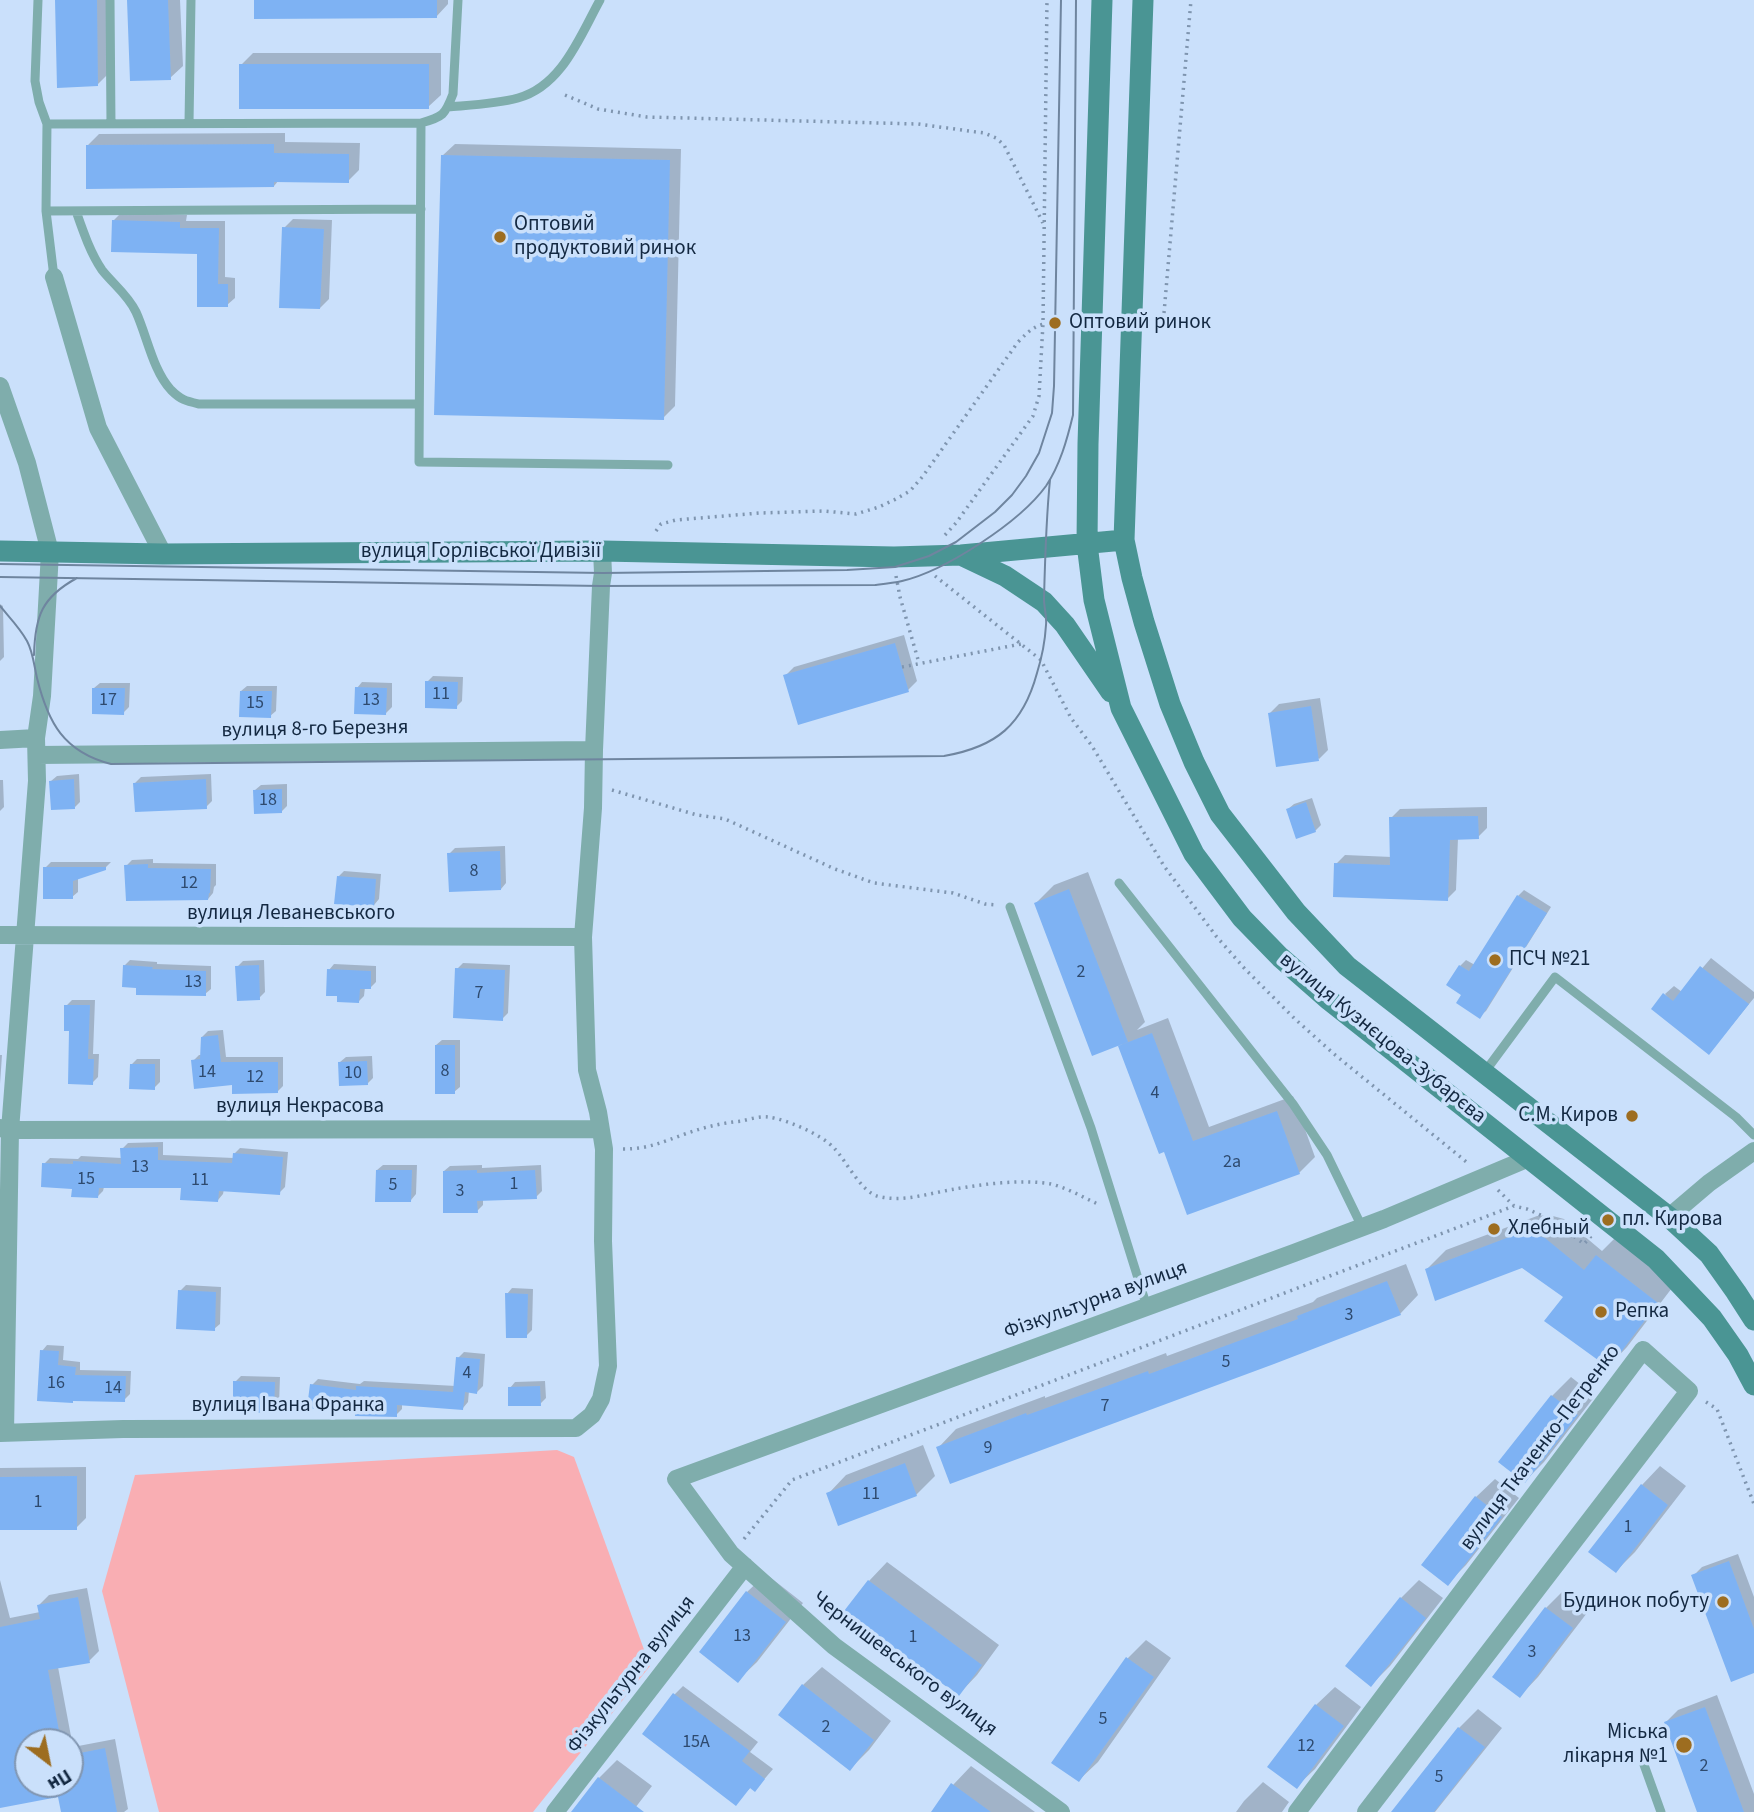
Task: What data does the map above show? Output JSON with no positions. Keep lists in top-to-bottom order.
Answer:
{
  "streets": {
    "main road": ["вулиця Горлівської Дивізії", "вулиця Кузнєцова-Зубарєва"],
    "street": [
      "вулиця 8-го Березня",
      "вулиця Леваневського",
      "вулиця Некрасова",
      "Фізкультурна вулиця",
      "вулиця Івана Франка",
      "вулиця Ткаченко-Петренко",
      "Чернишевського вулиця"
    ]
  },
  "crossings": [
    ["вулиця Горлівської Дивізії", "вулиця Кузнєцова-Зубарєва"],
    ["вулиця Кузнєцова-Зубарєва", "Фізкультурна вулиця"],
    ["Фізкультурна вулиця", "Чернишевського вулиця"]
  ],
  "places": [
    "Оптовий продуктовий ринок",
    "Оптовий ринок",
    "ПСЧ №21",
    "С.М. Киров",
    "пл. Кирова",
    "Хлебный",
    "Репка",
    "Будинок побуту",
    "Міська лікарня №1"
  ],
  "house_numbers": [
    "11",
    "17",
    "13",
    "15",
    "18",
    "8",
    "12",
    "2",
    "13",
    "7",
    "8",
    "14",
    "10",
    "12",
    "4",
    "2а",
    "13",
    "15",
    "11",
    "1",
    "5",
    "3",
    "3",
    "5",
    "4",
    "16",
    "14",
    "7",
    "9",
    "11",
    "1",
    "1",
    "13",
    "1",
    "3",
    "5",
    "2",
    "15А",
    "12",
    "2",
    "5"
  ],
  "north": "bottom right"
}
